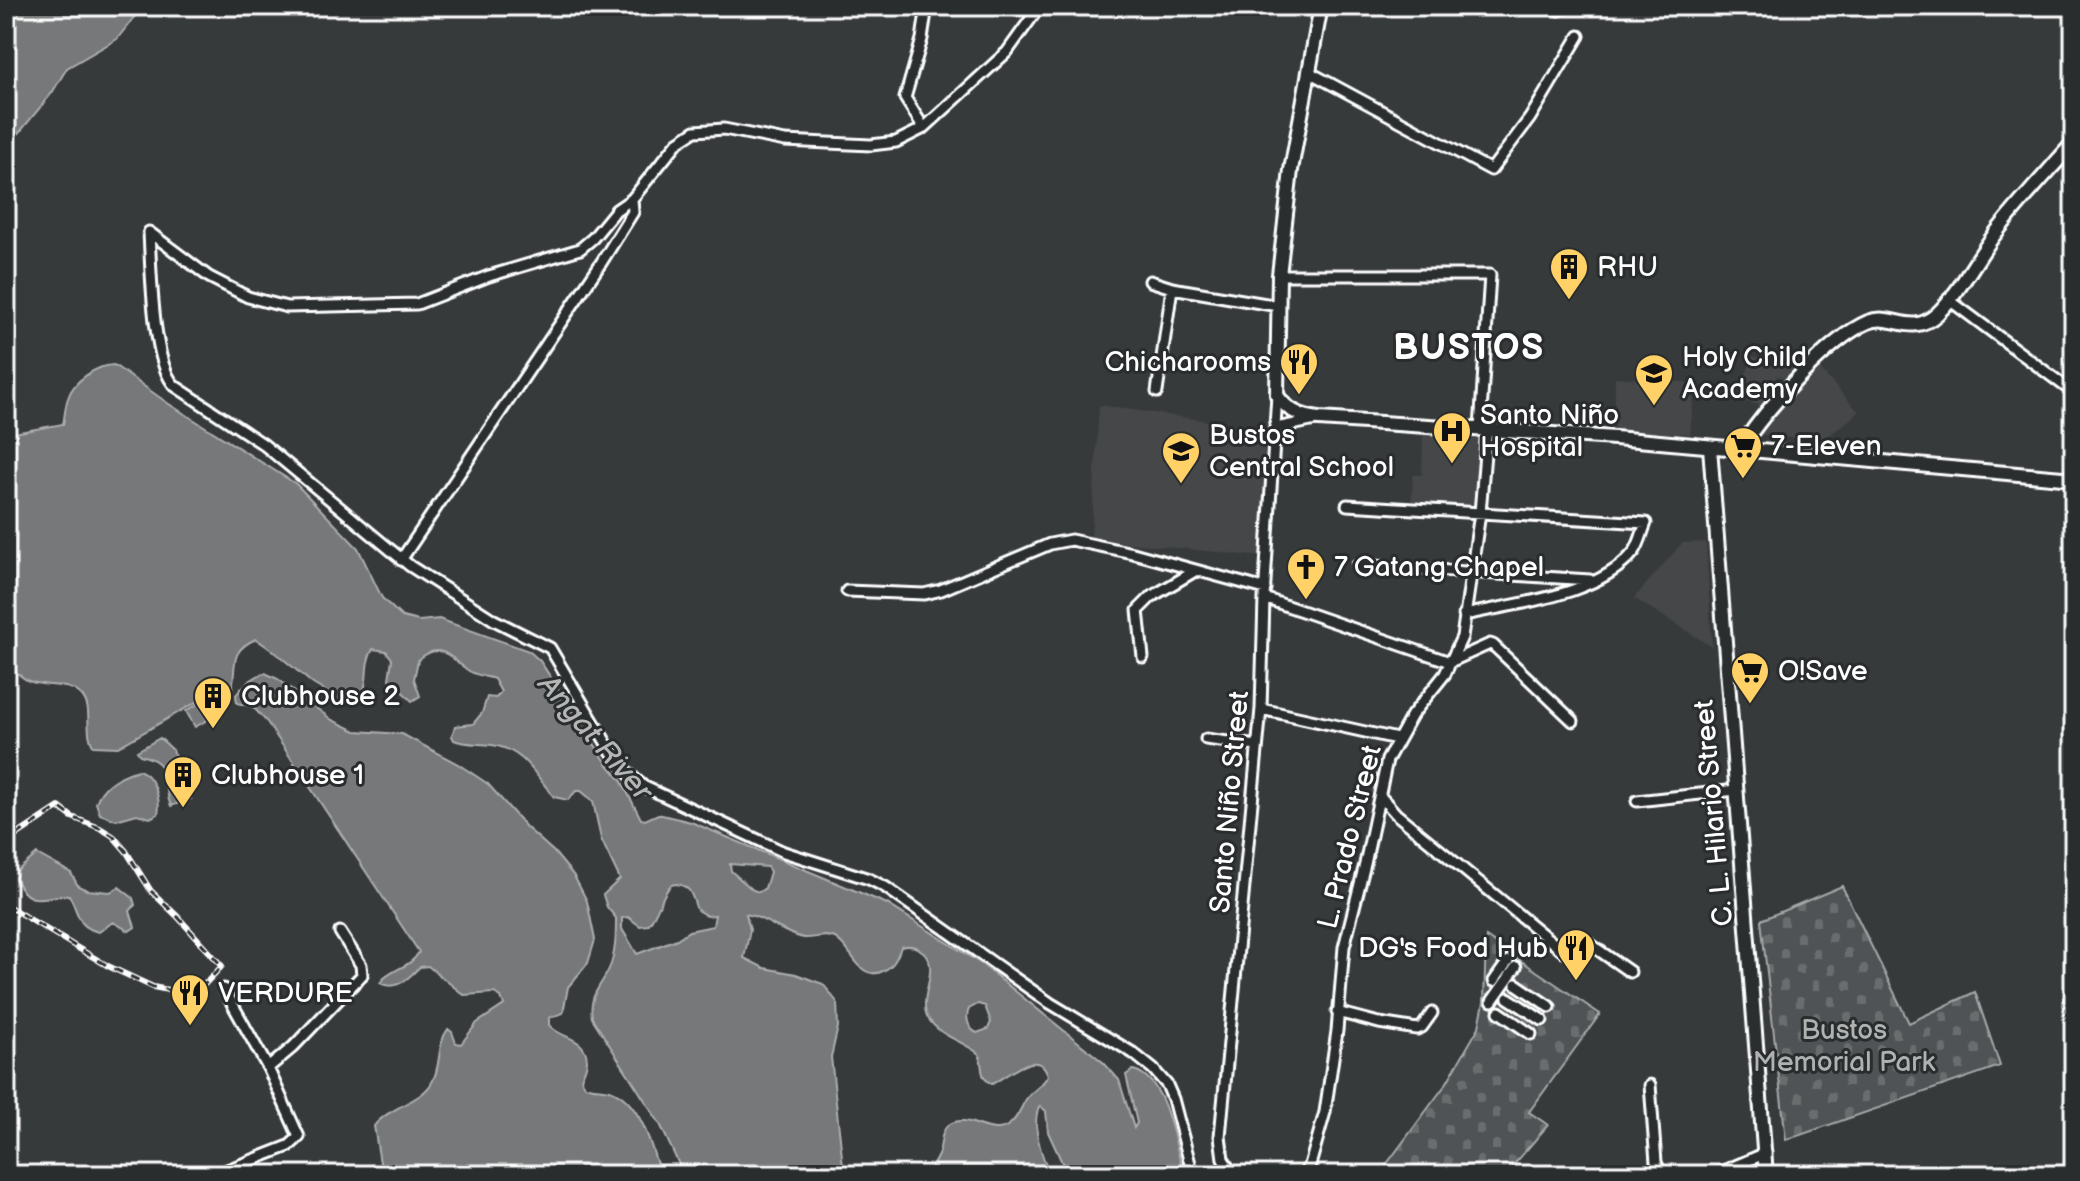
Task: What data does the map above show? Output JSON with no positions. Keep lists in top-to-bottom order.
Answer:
{
  "streets": {
    "main road": ["C. L. Hilario Street"],
    "street": ["Santo Niño Street", "L. Prado Street"]
  },
  "districts": ["BUSTOS"],
  "water": ["Angat River"],
  "parks": ["Bustos Memorial Park"],
  "places": {
    "building": ["RHU", "Clubhouse 2", "Clubhouse 1"],
    "restaurant": ["Chicharooms", "DG's Food Hub", "VERDURE"],
    "school or university": ["Holy Child Academy", "Bustos Central School"],
    "hospital": ["Santo Niño Hospital"],
    "supermarket": ["7-Eleven", "O!Save"],
    "church": ["7 Gatang Chapel"]
  }
}
